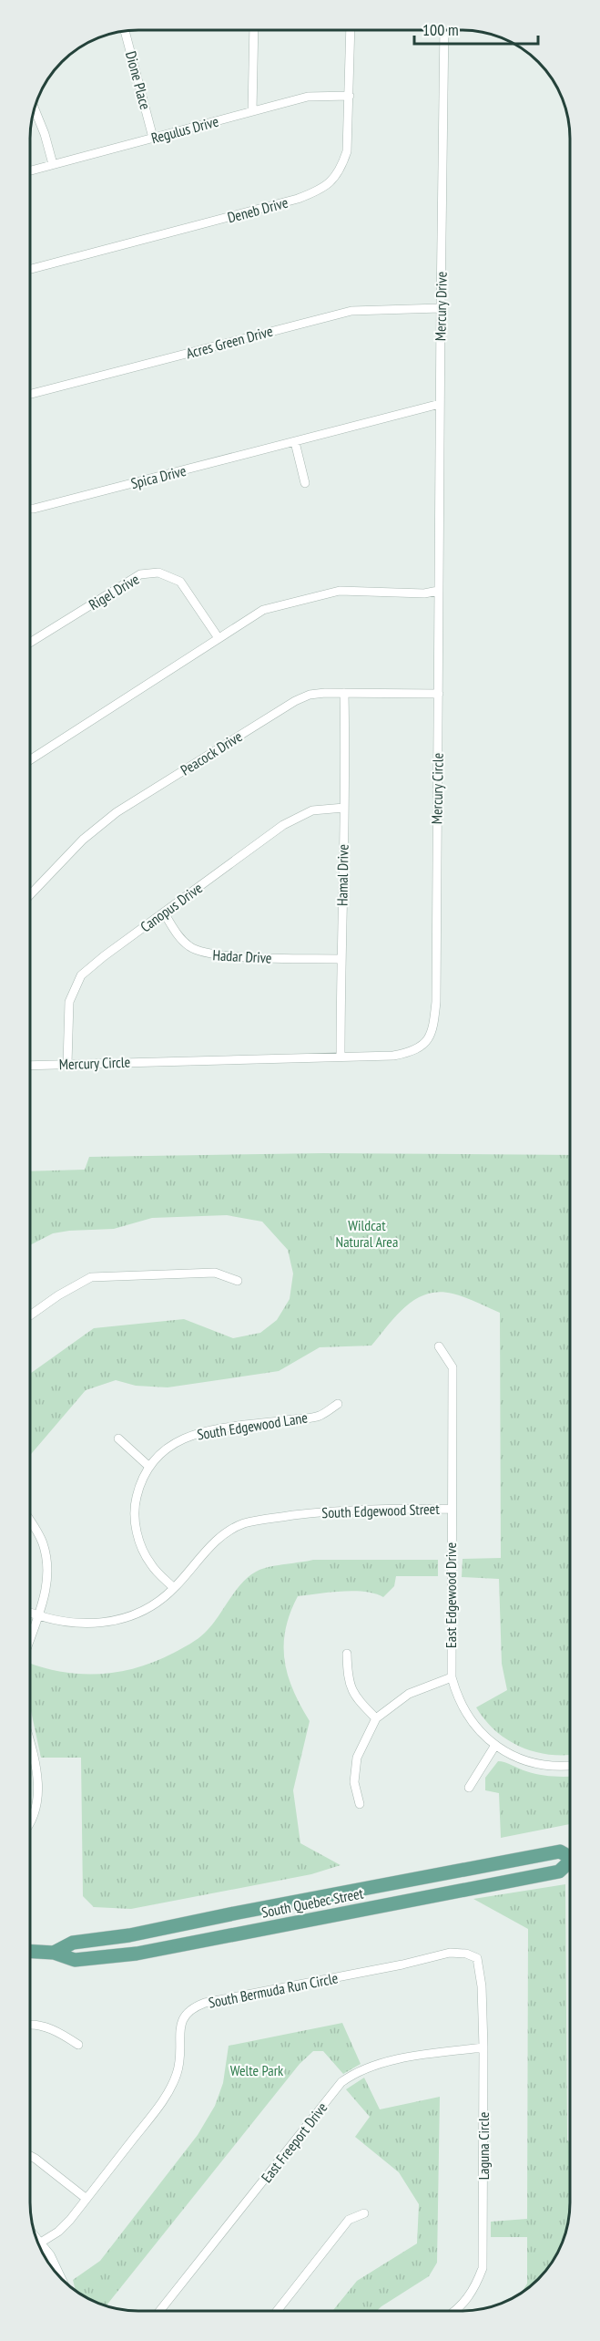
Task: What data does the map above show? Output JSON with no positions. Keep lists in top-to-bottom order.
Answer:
{
  "streets": {
    "main road": ["South Quebec Street"],
    "street": [
      "Dione Place",
      "Regulus Drive",
      "Deneb Drive",
      "Mercury Drive",
      "Acres Green Drive",
      "Spica Drive",
      "Rigel Drive",
      "Peacock Drive",
      "Mercury Circle",
      "Hamal Drive",
      "Canopus Drive",
      "Hadar Drive",
      "South Edgewood Lane",
      "South Edgewood Street",
      "East Edgewood Drive",
      "South Bermuda Run Circle",
      "East Freeport Drive",
      "Laguna Circle"
    ]
  },
  "crossings": [
    ["Dione Place", "Regulus Drive"],
    ["Regulus Drive", "Deneb Drive"],
    ["Mercury Drive", "Acres Green Drive"],
    ["Mercury Drive", "Spica Drive"],
    ["Mercury Drive", "Mercury Circle"],
    ["Peacock Drive", "Mercury Circle"],
    ["Peacock Drive", "Hamal Drive"],
    ["Mercury Circle", "Hamal Drive"],
    ["Mercury Circle", "Canopus Drive"],
    ["Hamal Drive", "Canopus Drive"],
    ["Hamal Drive", "Hadar Drive"],
    ["Canopus Drive", "Hadar Drive"],
    ["South Edgewood Lane", "South Edgewood Street"],
    ["South Edgewood Street", "East Edgewood Drive"],
    ["South Bermuda Run Circle", "Laguna Circle"],
    ["East Freeport Drive", "Laguna Circle"]
  ],
  "parks": ["Wildcat Natural Area", "Welte Park"],
  "scale_bar": "100 m"
}
